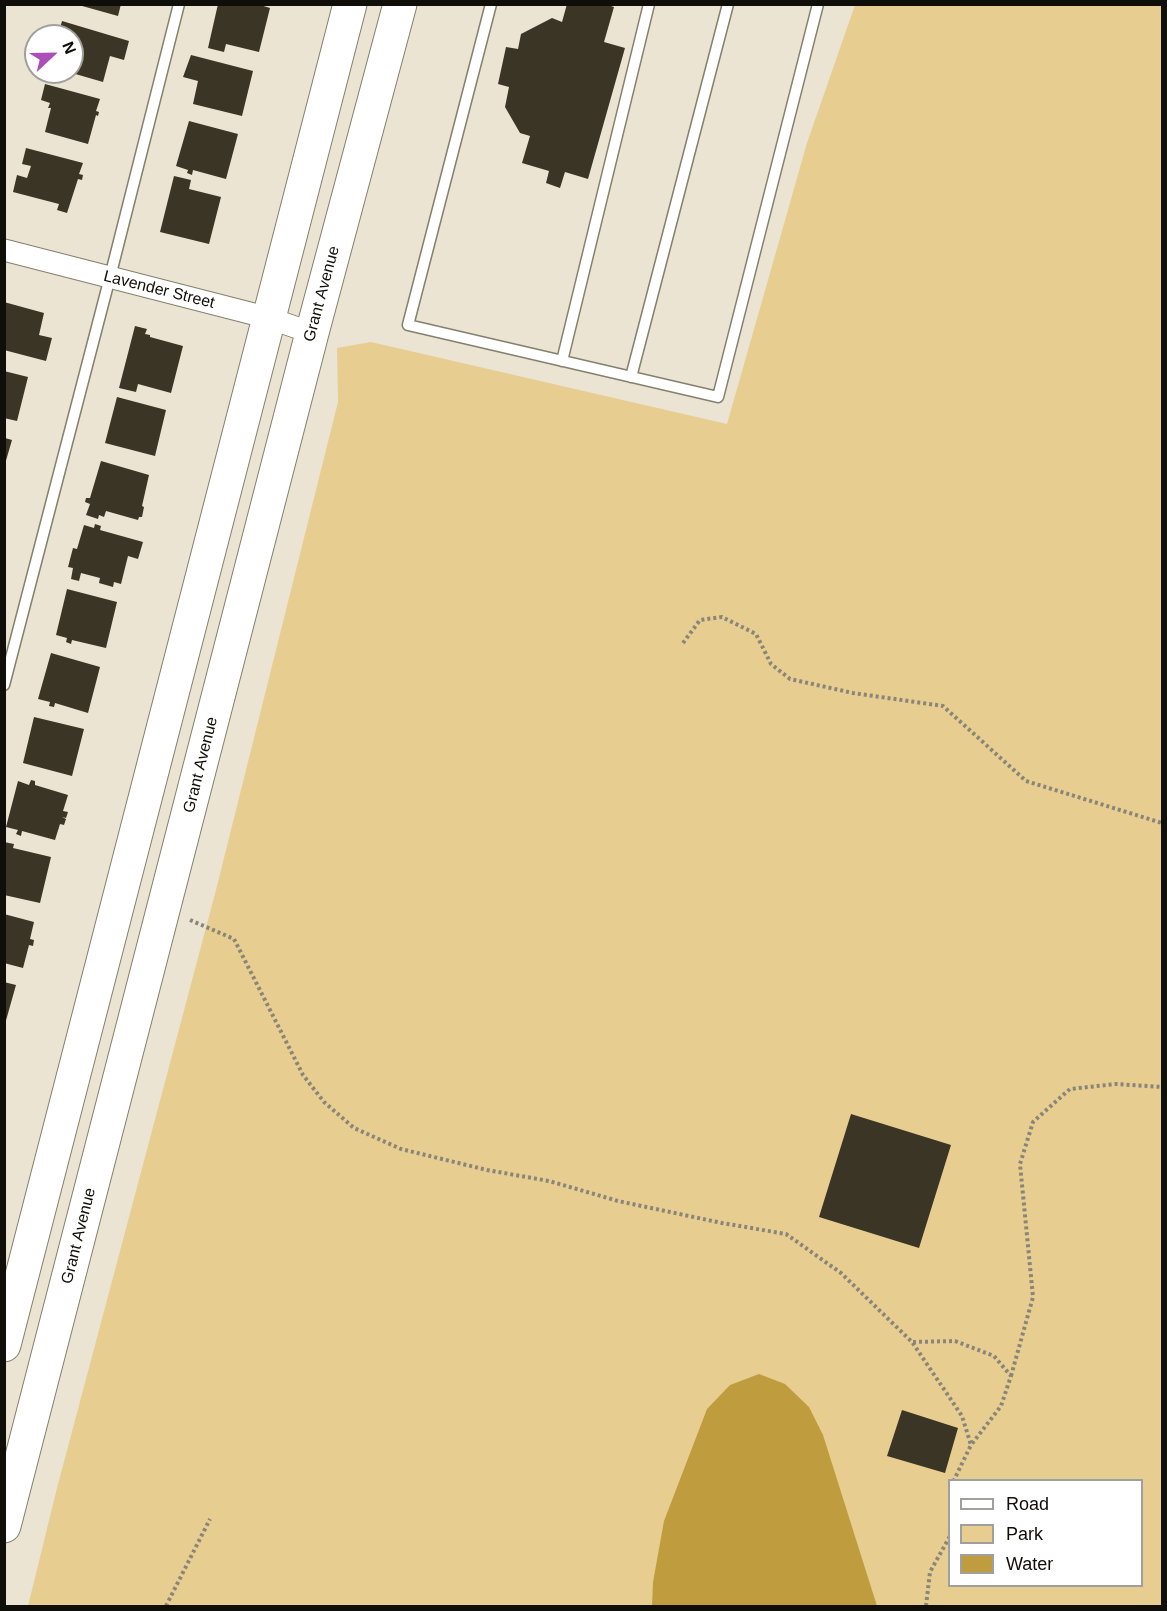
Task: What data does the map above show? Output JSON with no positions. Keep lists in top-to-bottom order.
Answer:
{
  "streets": {
    "main road": ["Grant Avenue"],
    "street": ["Lavender Street"]
  },
  "crossings": [
    ["Lavender Street", "Grant Avenue"]
  ],
  "legend": ["Road", "Park", "Water"],
  "north": "right"
}
